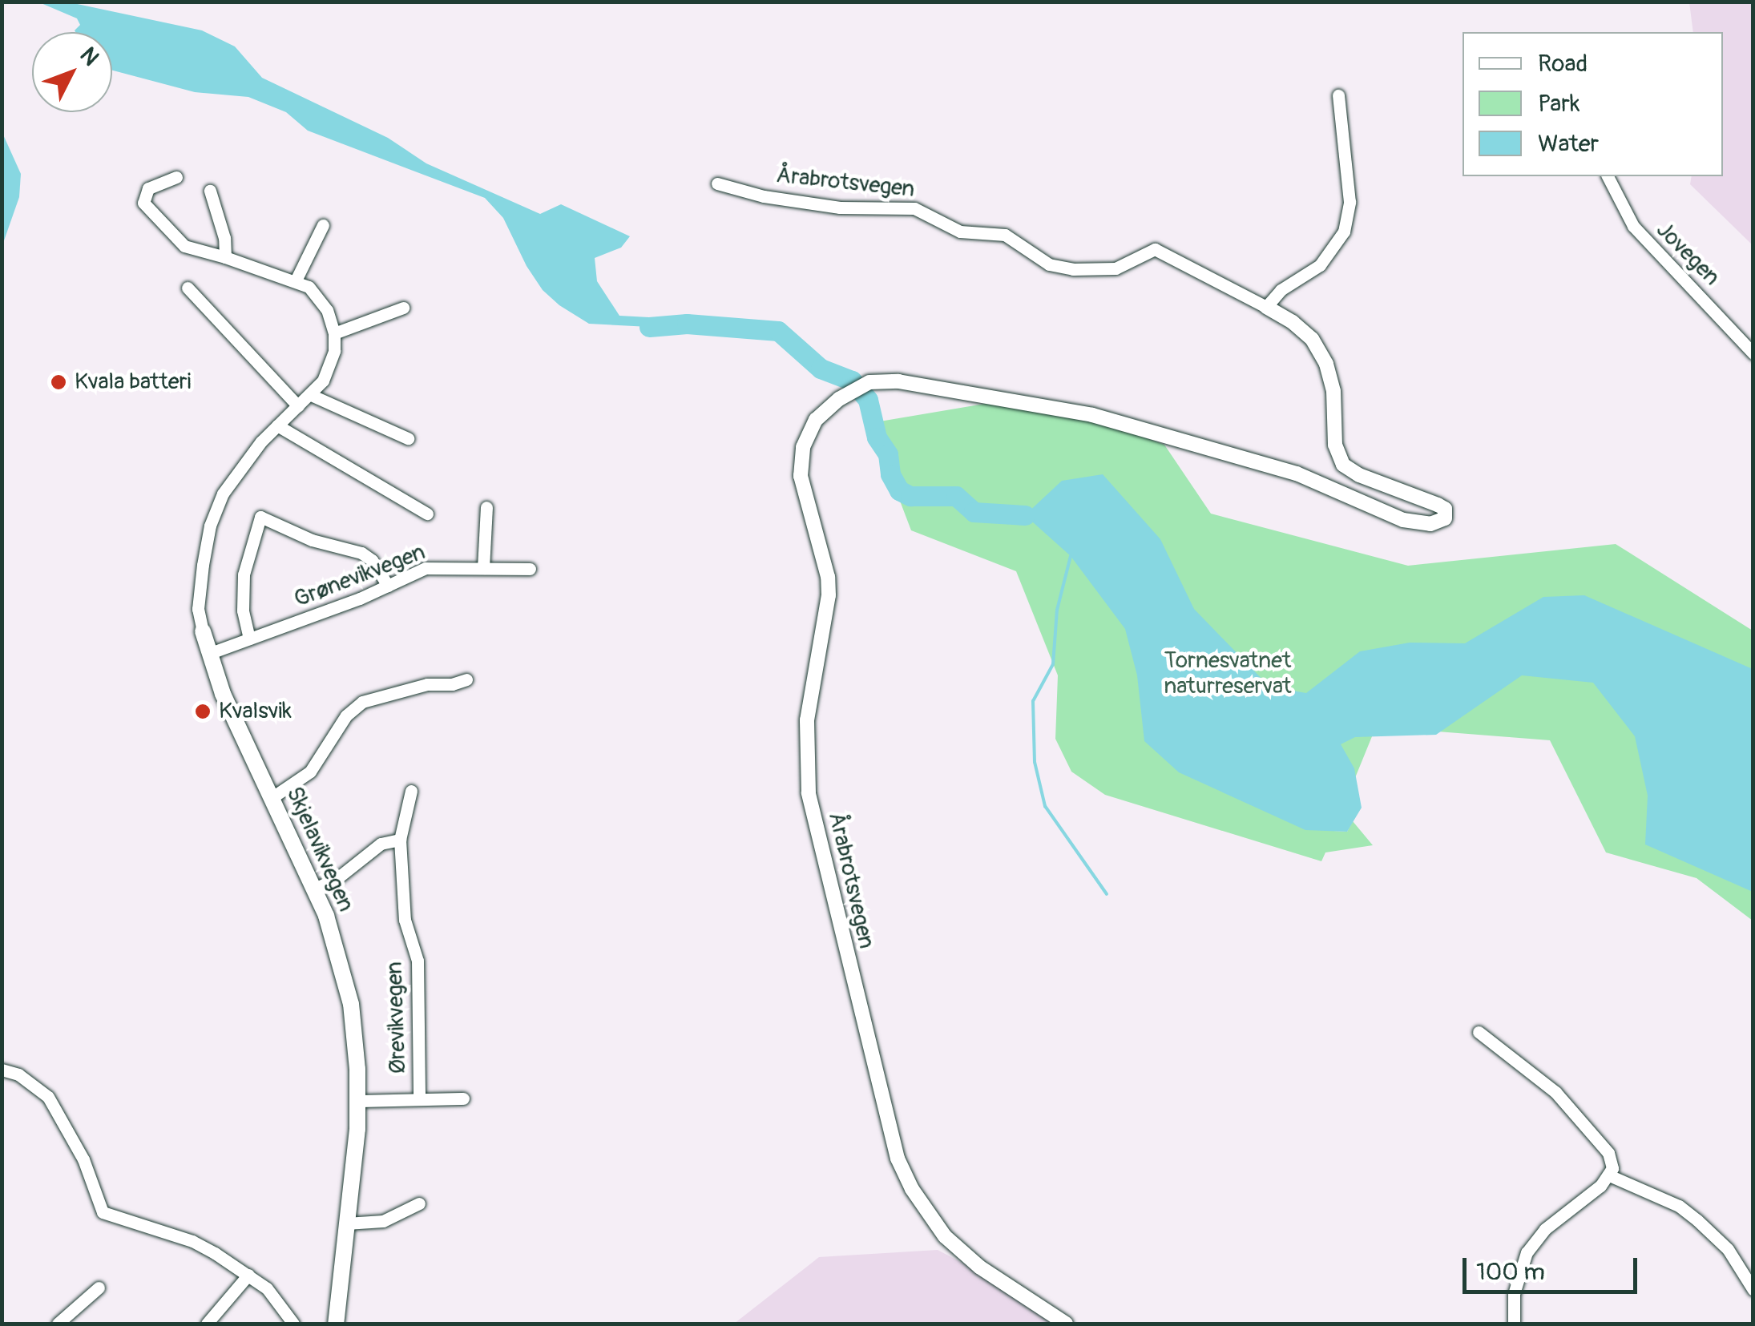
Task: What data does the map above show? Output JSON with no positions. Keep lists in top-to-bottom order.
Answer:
{
  "streets": {
    "main road": ["Skjelavikvegen"],
    "street": [
      "Årabrotsvegen",
      "Jovegen",
      "Grønevikvegen",
      "Ørevikvegen"
    ]
  },
  "crossings": [
    ["Grønevikvegen", "Skjelavikvegen"],
    ["Skjelavikvegen", "Ørevikvegen"]
  ],
  "parks": ["Tornesvatnet naturreservat"],
  "places": ["Kvala batteri", "Kvalsvik"],
  "legend": ["Road", "Park", "Water"],
  "scale_bar": "100 m",
  "north": "top right"
}
